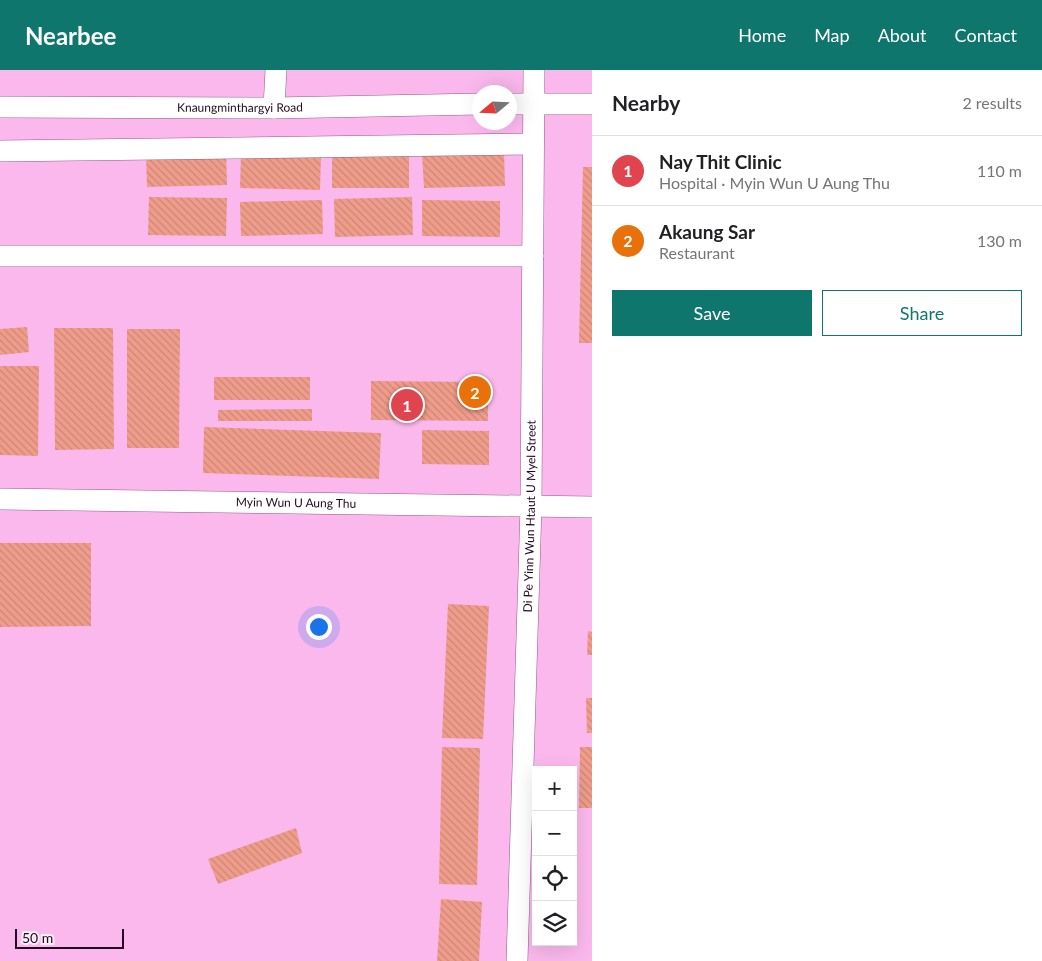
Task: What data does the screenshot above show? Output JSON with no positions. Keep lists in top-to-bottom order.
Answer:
{
  "streets": {
    "street": ["Knaungminthargyi Road", "Myin Wun U Aung Thu", "Di Pe Yinn Wun Htaut U Myel Street"]
  },
  "crossings": [
    ["Myin Wun U Aung Thu", "Di Pe Yinn Wun Htaut U Myel Street"]
  ],
  "scale_bar": "50 m",
  "north": "left",
  "page": {
    "header": "Nearbee",
    "nav": [
      "Home",
      "Map",
      "About",
      "Contact"
    ],
    "heading": ["Nearby", "2 results"],
    "list": [
      {
        "mark": "1",
        "name": "Nay Thit Clinic",
        "note": "Hospital · Myin Wun U Aung Thu",
        "value": "110 m"
      },
      {
        "mark": "2",
        "name": "Akaung Sar",
        "note": "Restaurant",
        "value": "130 m"
      }
    ],
    "buttons": ["Save", "Share"],
    "pins": ["2", "1"],
    "map_buttons": ["+", "−"],
    "scale": "50 m"
  }
}
